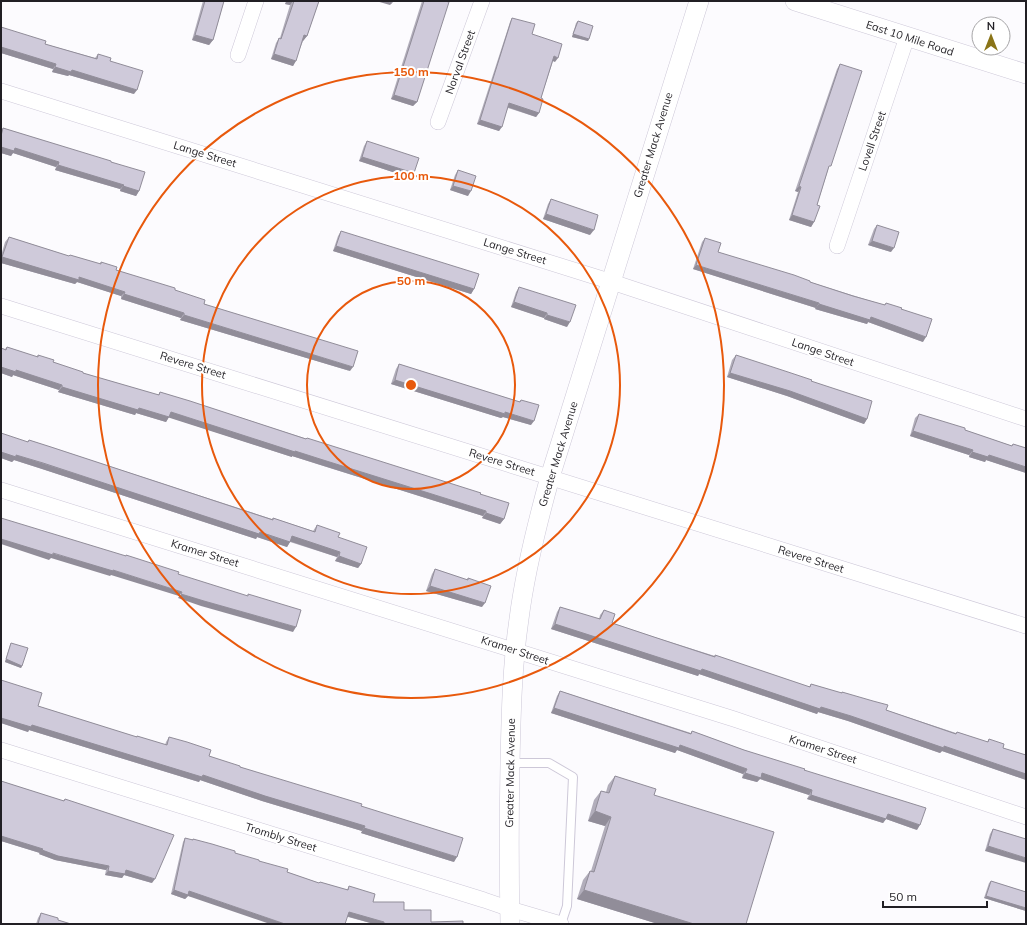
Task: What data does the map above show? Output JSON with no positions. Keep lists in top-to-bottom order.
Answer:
{
  "streets": {
    "street": [
      "East 10 Mile Road",
      "Norval Street",
      "Lovell Street",
      "Greater Mack Avenue",
      "Lange Street",
      "Revere Street",
      "Kramer Street",
      "Trombly Street"
    ]
  },
  "crossings": [
    ["East 10 Mile Road", "Lovell Street"],
    ["Greater Mack Avenue", "Lange Street"],
    ["Greater Mack Avenue", "Revere Street"],
    ["Greater Mack Avenue", "Kramer Street"],
    ["Greater Mack Avenue", "Trombly Street"]
  ],
  "scale_bar": "50 m",
  "north": "top",
  "rings": ["150 m", "100 m", "50 m"]
}
